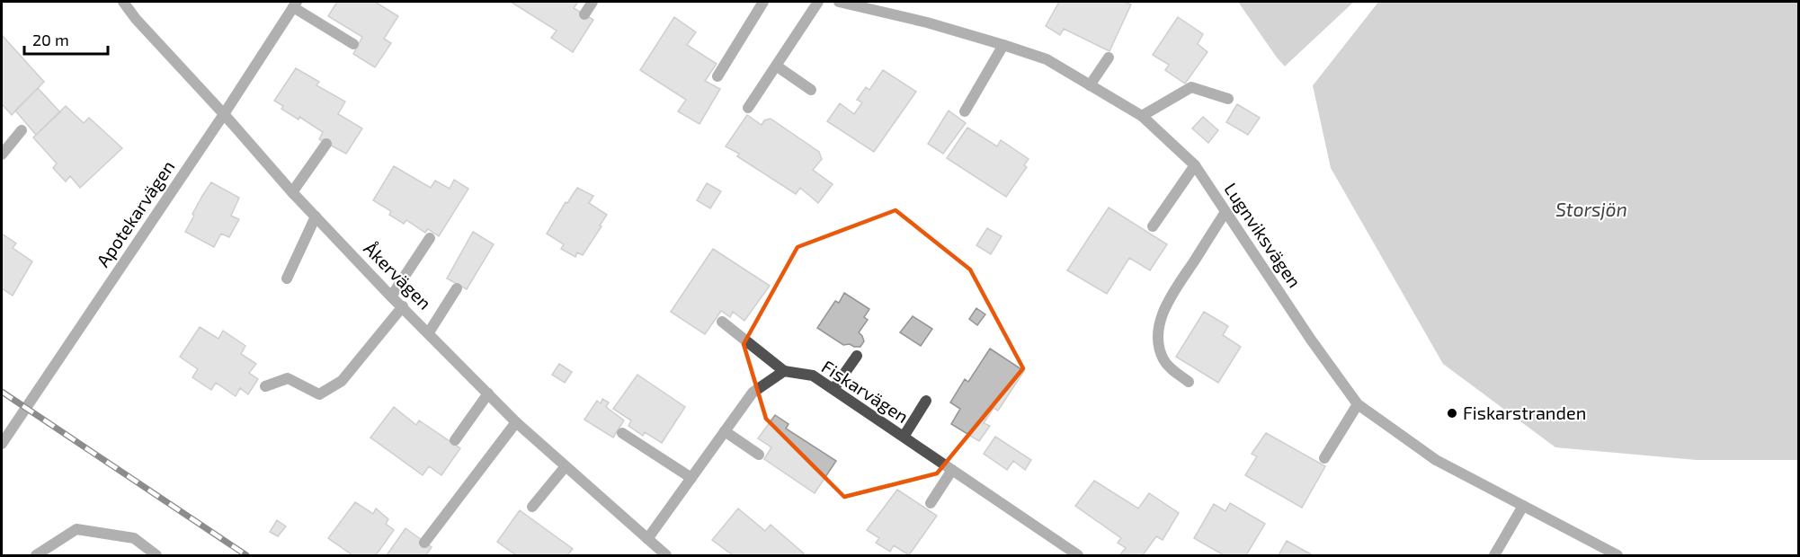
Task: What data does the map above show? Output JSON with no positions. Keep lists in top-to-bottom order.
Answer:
{
  "streets": {
    "street": [
      "Apotekarvägen",
      "Lugnviksvägen",
      "Åkervägen",
      "Fiskarvägen"
    ]
  },
  "crossings": [
    ["Apotekarvägen", "Åkervägen"]
  ],
  "water": ["Storsjön"],
  "places": ["Fiskarstranden"],
  "scale_bar": "20 m"
}
